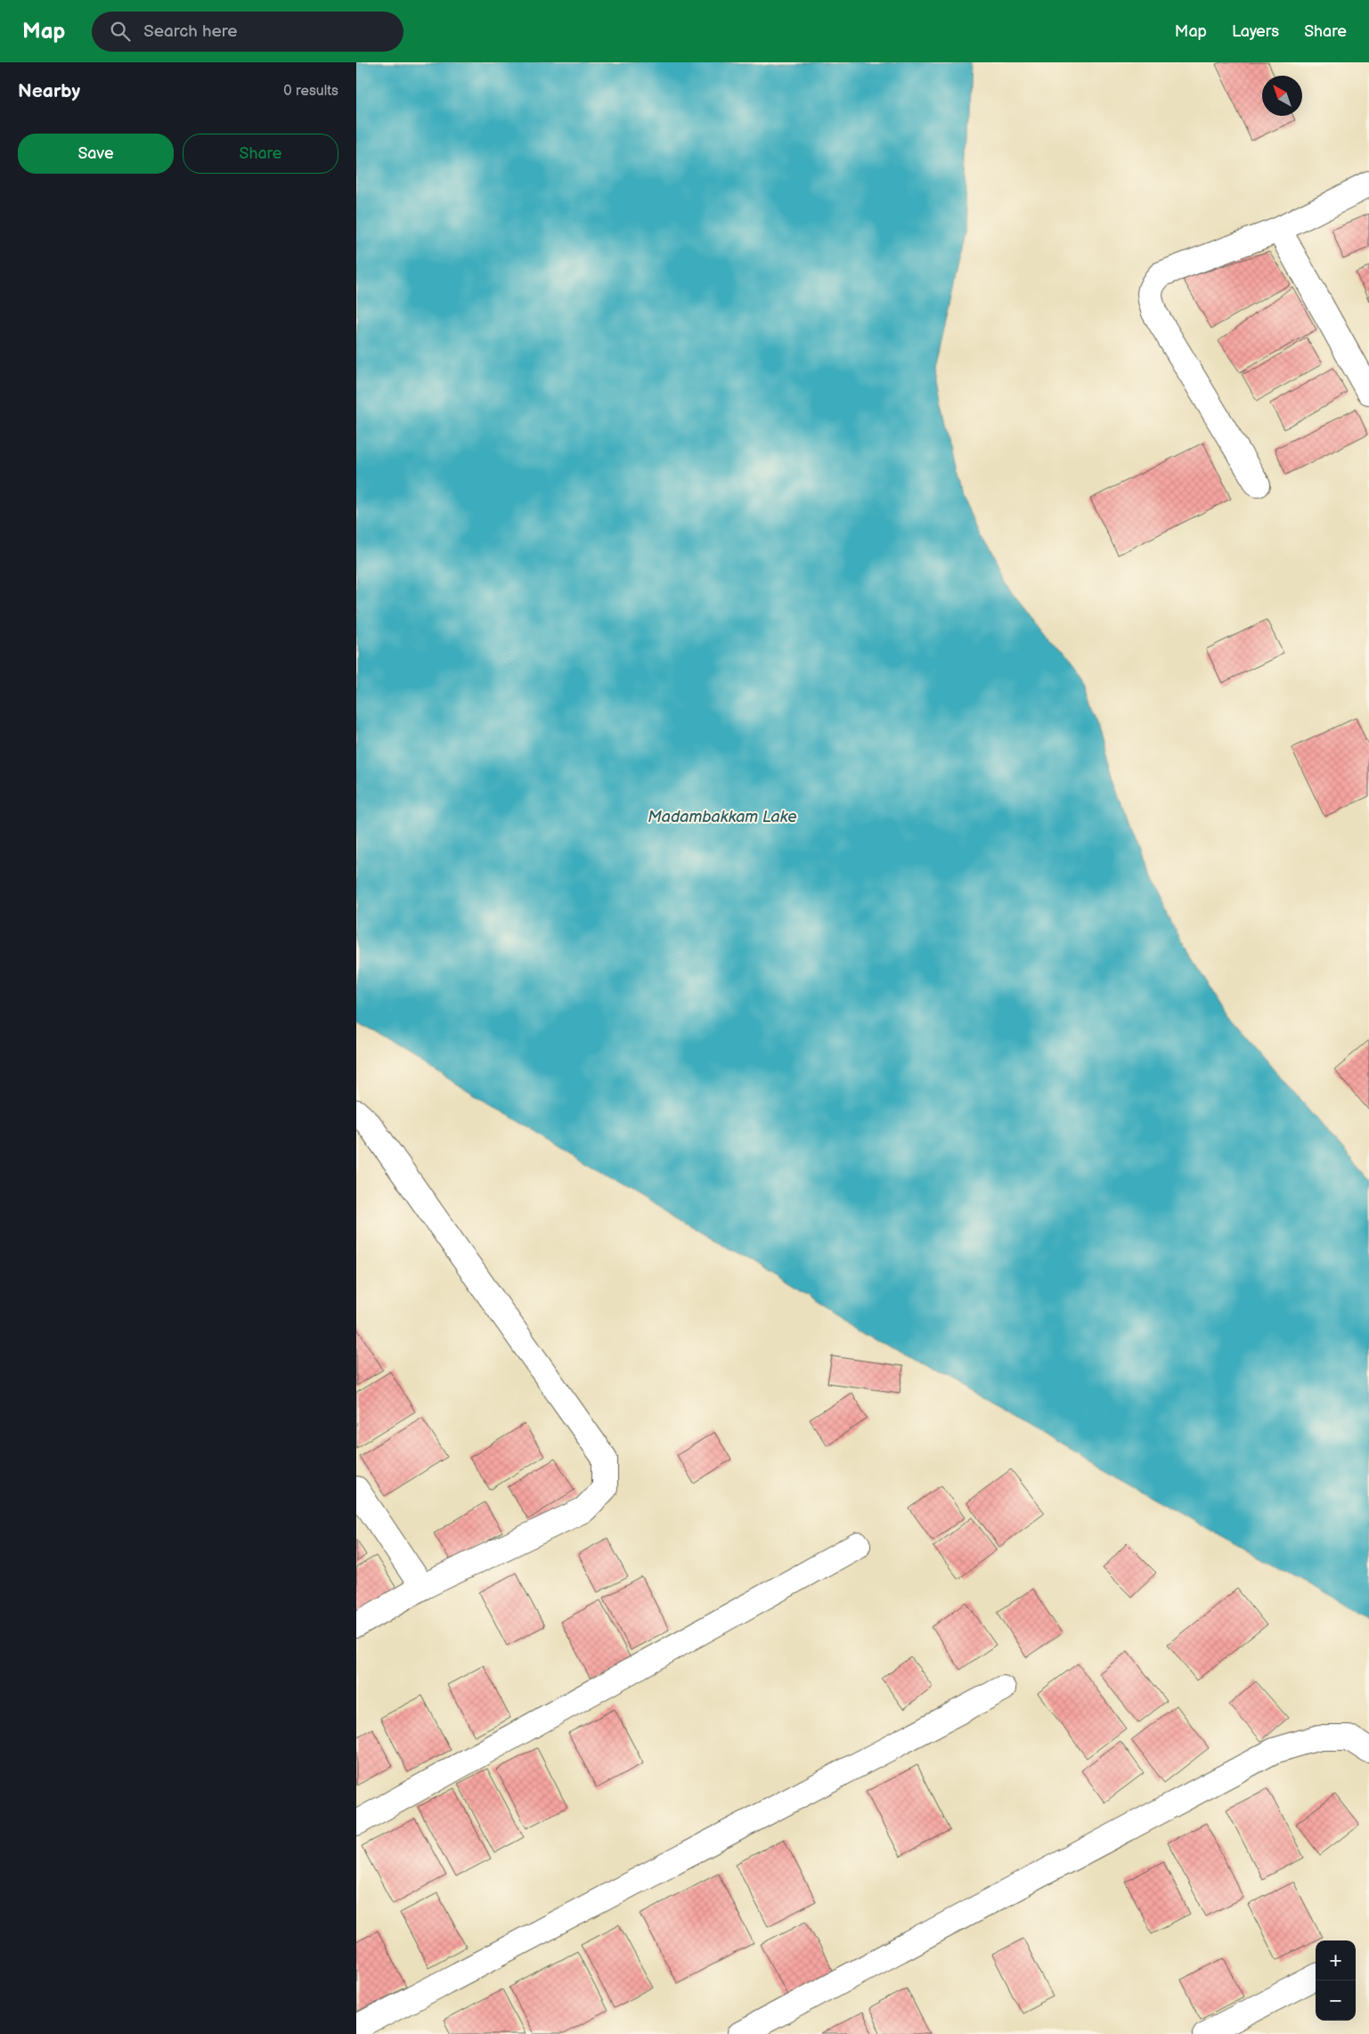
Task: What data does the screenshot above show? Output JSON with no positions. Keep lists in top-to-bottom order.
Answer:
{
  "water": ["Madambakkam Lake"],
  "north": "top left",
  "page": {
    "header": "Map",
    "search": "Search here",
    "nav": ["Map", "Layers", "Share"],
    "heading": ["Nearby", "0 results"],
    "buttons": ["Save", "Share"],
    "map_buttons": ["+", "−"]
  }
}
